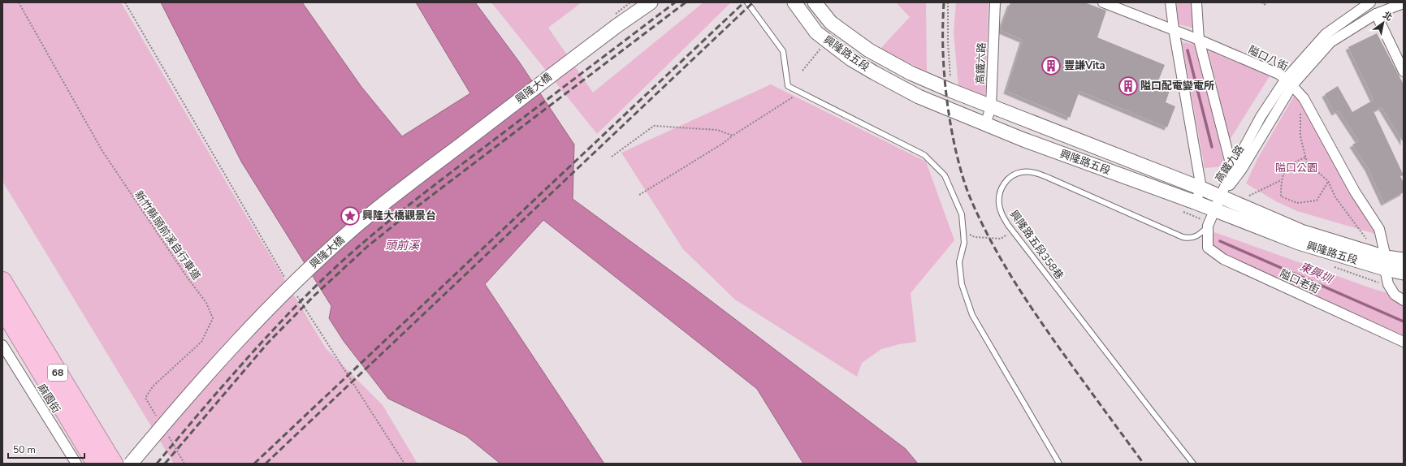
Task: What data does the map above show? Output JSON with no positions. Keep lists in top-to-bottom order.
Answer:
{
  "streets": {
    "highway": ["68"],
    "street": [
      "興隆路五段",
      "隘口八街",
      "高鐵六路",
      "興隆大橋",
      "高鐵九路",
      "隘口老街",
      "麻園街"
    ],
    "lane": ["興隆路五段358巷"],
    "path": ["新竹縣頭前溪自行車道"]
  },
  "crossings": [
    ["興隆路五段", "隘口八街"],
    ["興隆路五段", "高鐵六路"],
    ["興隆路五段", "高鐵九路"],
    ["興隆路五段", "興隆路五段358巷"],
    ["興隆路五段", "隘口老街"],
    ["隘口八街", "高鐵九路"],
    ["高鐵九路", "隘口老街"],
    ["興隆路五段358巷", "隘口老街"]
  ],
  "water": ["頭前溪", "東興圳"],
  "parks": ["隘口公園"],
  "places": {
    "building": ["豐謙Vita", "隘口配電變電所"],
    "place": ["興隆大橋觀景台"]
  },
  "scale_bar": "50 m",
  "north": "top right"
}
